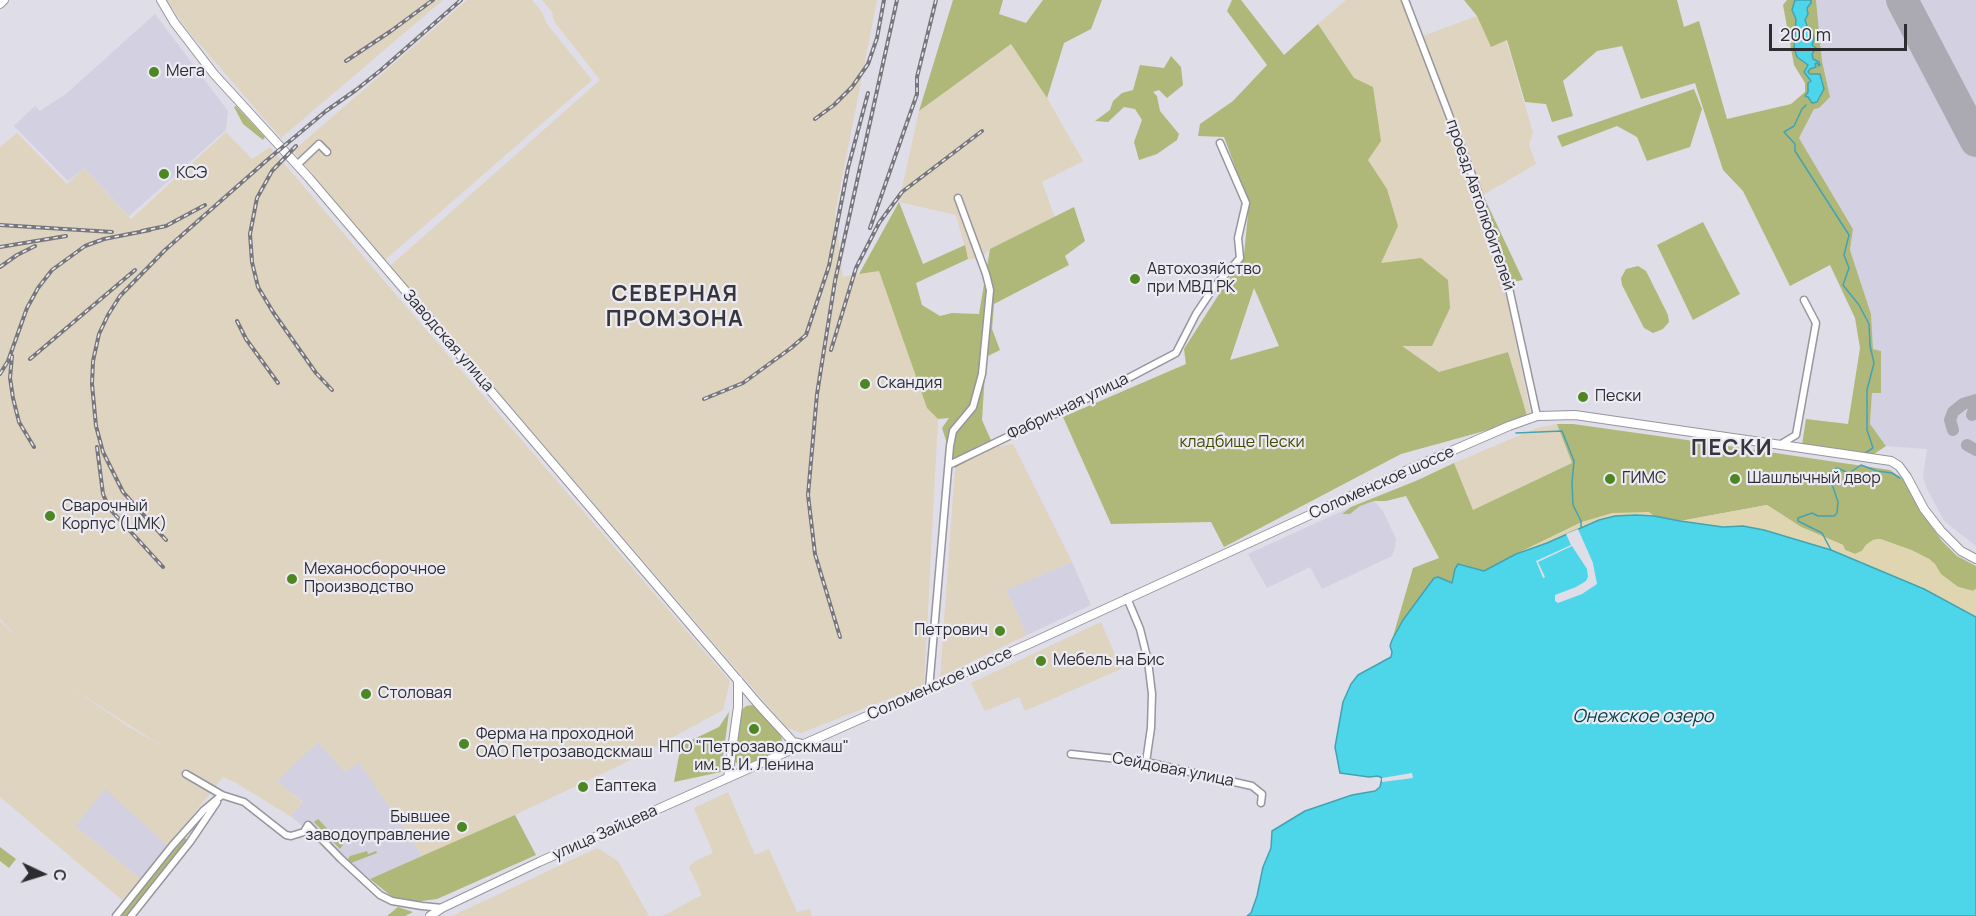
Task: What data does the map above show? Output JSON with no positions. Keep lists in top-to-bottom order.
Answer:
{
  "streets": {
    "main road": ["Заводская улица", "Соломенское шоссе", "улица Зайцева"],
    "street": ["проезд Автолюбителей", "Фабричная улица", "Сейдовая улица"]
  },
  "crossings": [
    ["проезд Автолюбителей", "Соломенское шоссе"],
    ["Соломенское шоссе", "улица Зайцева"]
  ],
  "districts": ["СЕВЕРНАЯ ПРОМЗОНА", "ПЕСКИ"],
  "water": ["Онежское озеро"],
  "parks": ["кладбище Пески"],
  "places": [
    "Мега",
    "КСЭ",
    "Автохозяйство при МВД РК",
    "Скандия",
    "Пески",
    "ГИМС",
    "Шашлычный двор",
    "Сварочный Корпус (ЦМК)",
    "Механосборочное Производство",
    "Петрович",
    "Мебель на Бис",
    "Столовая",
    "НПО \"Петрозаводскмаш\" им. В. И. Ленина",
    "Ферма на проходной ОАО Петрозаводскмаш",
    "Еаптека",
    "Бывшее заводоуправление"
  ],
  "scale_bar": "200 m",
  "north": "right"
}
